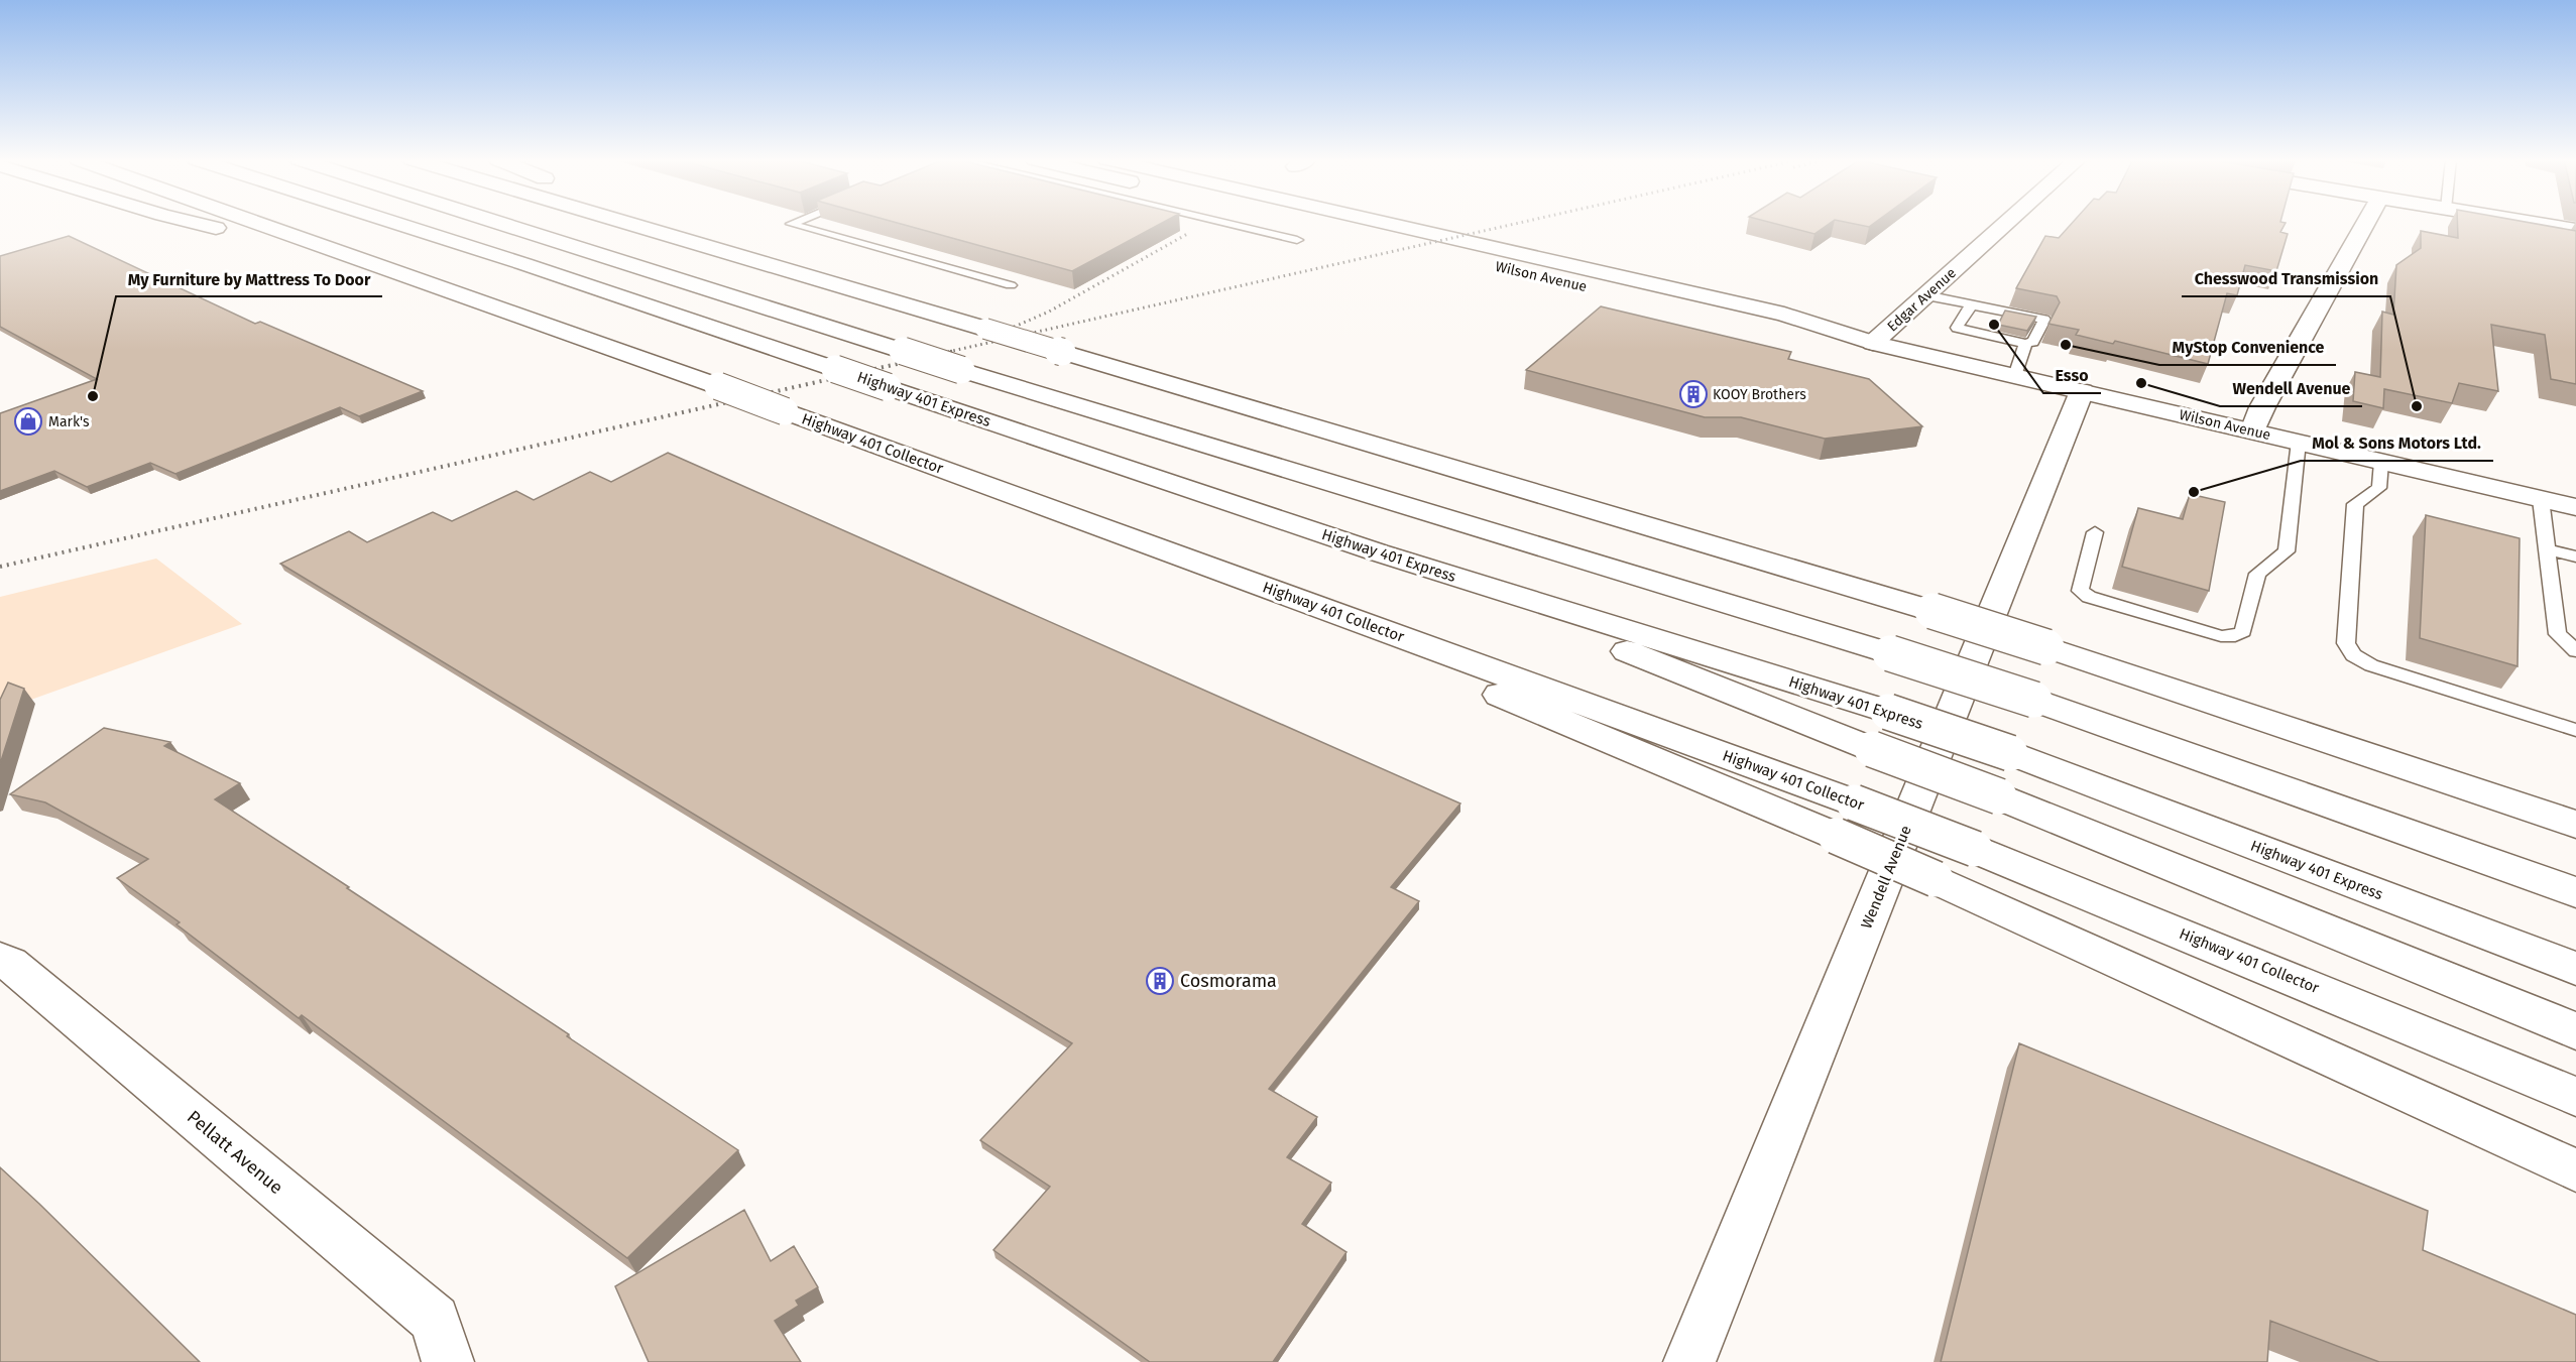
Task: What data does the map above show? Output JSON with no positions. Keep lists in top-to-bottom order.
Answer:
{
  "streets": {
    "main road": [
      "Wilson Avenue",
      "Edgar Avenue",
      "Highway 401 Express",
      "Highway 401 Collector",
      "Wendell Avenue",
      "Pellatt Avenue"
    ]
  },
  "crossings": [
    ["Wilson Avenue", "Edgar Avenue"],
    ["Wilson Avenue", "Wendell Avenue"]
  ],
  "places": {
    "other": [
      "Esso",
      "MyStop Convenience",
      "Wendell Avenue",
      "My Furniture by Mattress To Door",
      "Chesswood Transmission",
      "Mol & Sons Motors Ltd."
    ],
    "building": ["KOOY Brothers", "Cosmorama"],
    "shop": ["Mark's"]
  }
}
